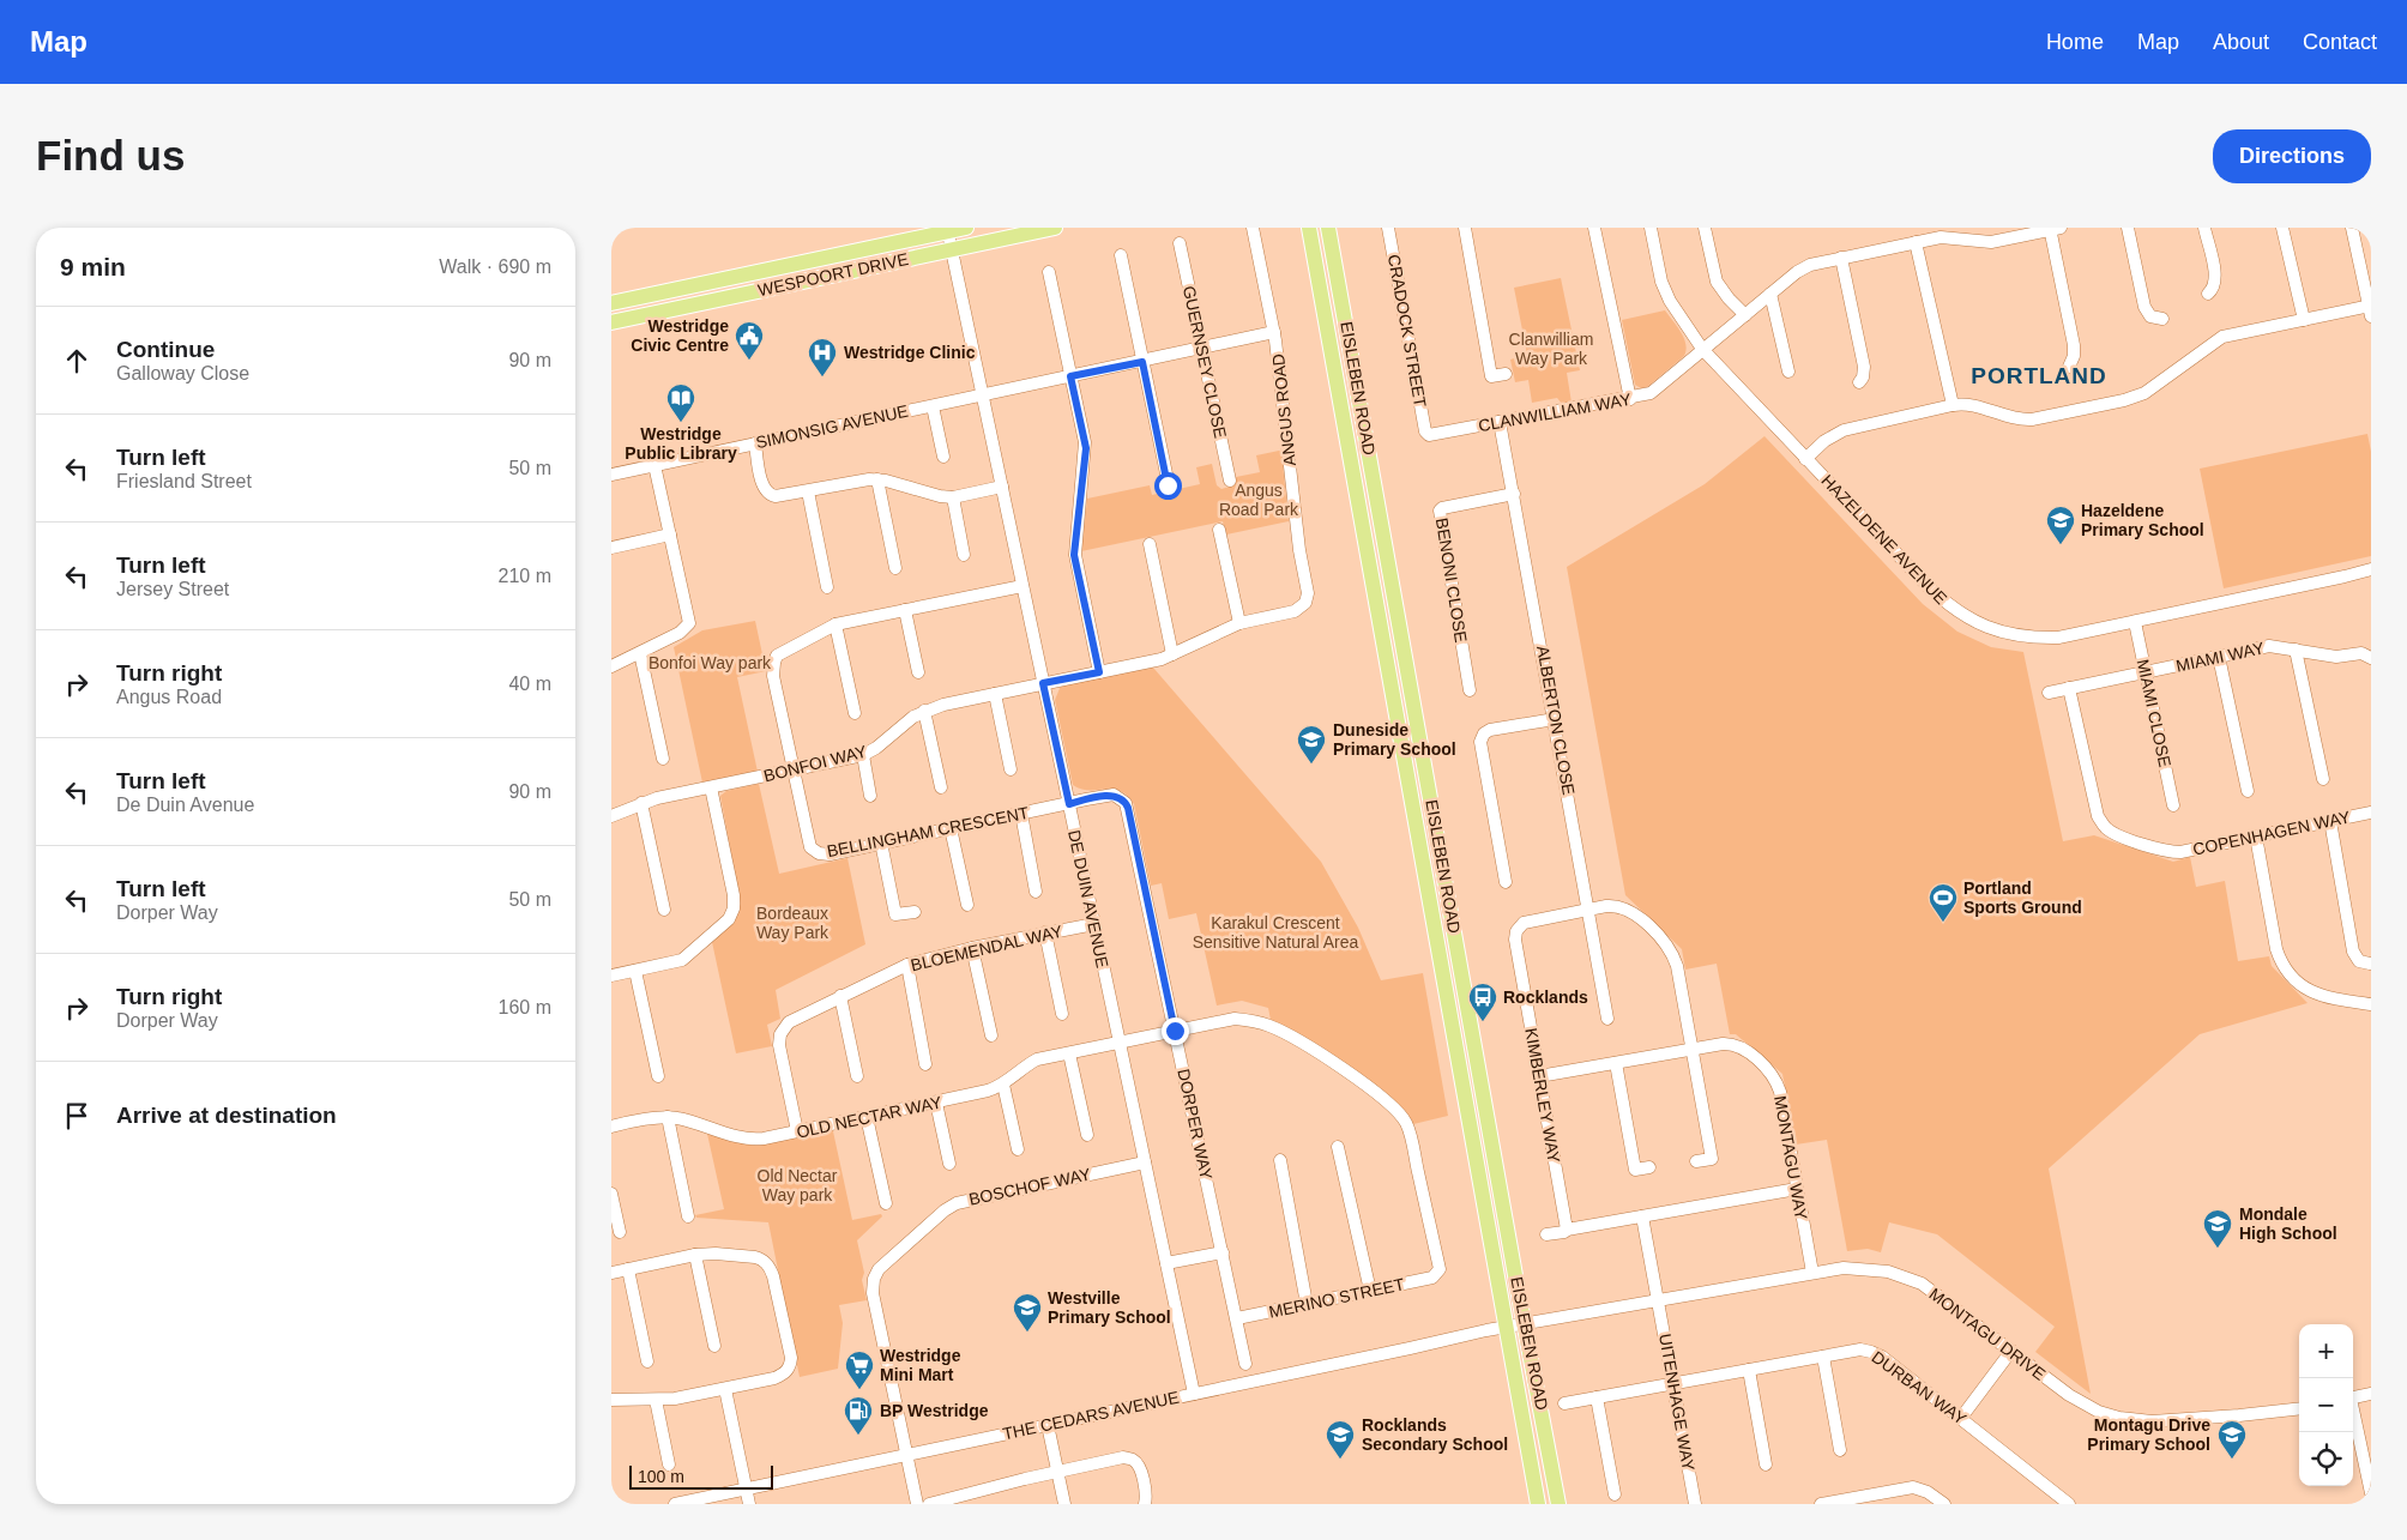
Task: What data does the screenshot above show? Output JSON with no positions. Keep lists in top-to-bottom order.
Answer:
{
  "streets": {
    "main road": ["WESPOORT DRIVE", "EISLEBEN ROAD"],
    "street": [
      "CRADOCK STREET",
      "GUERNSEY CLOSE",
      "ANGUS ROAD",
      "CLANWILLIAM WAY",
      "SIMONSIG AVENUE",
      "HAZELDENE AVENUE",
      "BENONI CLOSE",
      "MIAMI WAY",
      "MIAMI CLOSE",
      "ALBERTON CLOSE",
      "BONFOI WAY",
      "BELLINGHAM CRESCENT",
      "COPENHAGEN WAY",
      "DE DUIN AVENUE",
      "BLOEMENDAL WAY",
      "KIMBERLEY WAY",
      "OLD NECTAR WAY",
      "DORPER WAY",
      "MONTAGU WAY",
      "BOSCHOF WAY",
      "MERINO STREET",
      "MONTAGU DRIVE",
      "DURBAN WAY",
      "UITENHAGE WAY",
      "THE CEDARS AVENUE"
    ]
  },
  "crossings": [
    ["WESPOORT DRIVE", "DE DUIN AVENUE"],
    ["CRADOCK STREET", "CLANWILLIAM WAY"],
    ["GUERNSEY CLOSE", "SIMONSIG AVENUE"],
    ["EISLEBEN ROAD", "MONTAGU DRIVE"],
    ["EISLEBEN ROAD", "THE CEDARS AVENUE"],
    ["ANGUS ROAD", "SIMONSIG AVENUE"],
    ["ANGUS ROAD", "BONFOI WAY"],
    ["ANGUS ROAD", "DE DUIN AVENUE"],
    ["CLANWILLIAM WAY", "HAZELDENE AVENUE"],
    ["CLANWILLIAM WAY", "ALBERTON CLOSE"],
    ["SIMONSIG AVENUE", "DE DUIN AVENUE"],
    ["HAZELDENE AVENUE", "MIAMI CLOSE"],
    ["BENONI CLOSE", "ALBERTON CLOSE"],
    ["MIAMI WAY", "MIAMI CLOSE"],
    ["MIAMI WAY", "COPENHAGEN WAY"],
    ["ALBERTON CLOSE", "KIMBERLEY WAY"],
    ["BONFOI WAY", "BELLINGHAM CRESCENT"],
    ["BONFOI WAY", "DE DUIN AVENUE"],
    ["BELLINGHAM CRESCENT", "DE DUIN AVENUE"],
    ["BELLINGHAM CRESCENT", "DORPER WAY"],
    ["DE DUIN AVENUE", "BLOEMENDAL WAY"],
    ["DE DUIN AVENUE", "OLD NECTAR WAY"],
    ["DE DUIN AVENUE", "DORPER WAY"],
    ["DE DUIN AVENUE", "BOSCHOF WAY"],
    ["DE DUIN AVENUE", "THE CEDARS AVENUE"],
    ["BLOEMENDAL WAY", "OLD NECTAR WAY"],
    ["KIMBERLEY WAY", "MONTAGU WAY"],
    ["OLD NECTAR WAY", "DORPER WAY"],
    ["OLD NECTAR WAY", "MERINO STREET"],
    ["DORPER WAY", "MERINO STREET"],
    ["MONTAGU WAY", "MONTAGU DRIVE"],
    ["BOSCHOF WAY", "THE CEDARS AVENUE"],
    ["MONTAGU DRIVE", "UITENHAGE WAY"],
    ["MONTAGU DRIVE", "THE CEDARS AVENUE"],
    ["DURBAN WAY", "UITENHAGE WAY"]
  ],
  "districts": ["PORTLAND"],
  "parks": [
    "Clanwilliam Way Park",
    "Angus Road Park",
    "Bonfoi Way park",
    "Bordeaux Way Park",
    "Karakul Crescent Sensitive Natural Area",
    "Old Nectar Way park"
  ],
  "places": {
    "public building": ["Westridge Civic Centre"],
    "hospital": ["Westridge Clinic"],
    "library": ["Westridge Public Library"],
    "school or university": [
      "Hazeldene Primary School",
      "Duneside Primary School",
      "Mondale High School",
      "Westville Primary School",
      "Rocklands Secondary School",
      "Montagu Drive Primary School"
    ],
    "sports": ["Portland Sports Ground"],
    "bus stop": ["Rocklands"],
    "supermarket": ["Westridge Mini Mart"],
    "fuel station": ["BP Westridge"]
  },
  "scale_bar": "100 m",
  "page": {
    "header": "Map",
    "nav": [
      "Home",
      "Map",
      "About",
      "Contact"
    ],
    "buttons": "Directions",
    "title": "Find us",
    "heading": ["9 min", "Walk · 690 m"],
    "list": [
      ["Continue", "Galloway Close", "90 m"],
      ["Turn left", "Friesland Street", "50 m"],
      ["Turn left", "Jersey Street", "210 m"],
      ["Turn right", "Angus Road", "40 m"],
      ["Turn left", "De Duin Avenue", "90 m"],
      ["Turn left", "Dorper Way", "50 m"],
      ["Turn right", "Dorper Way", "160 m"],
      "Arrive at destination"
    ],
    "map_buttons": ["+", "−"],
    "scale": "100 m"
  }
}
